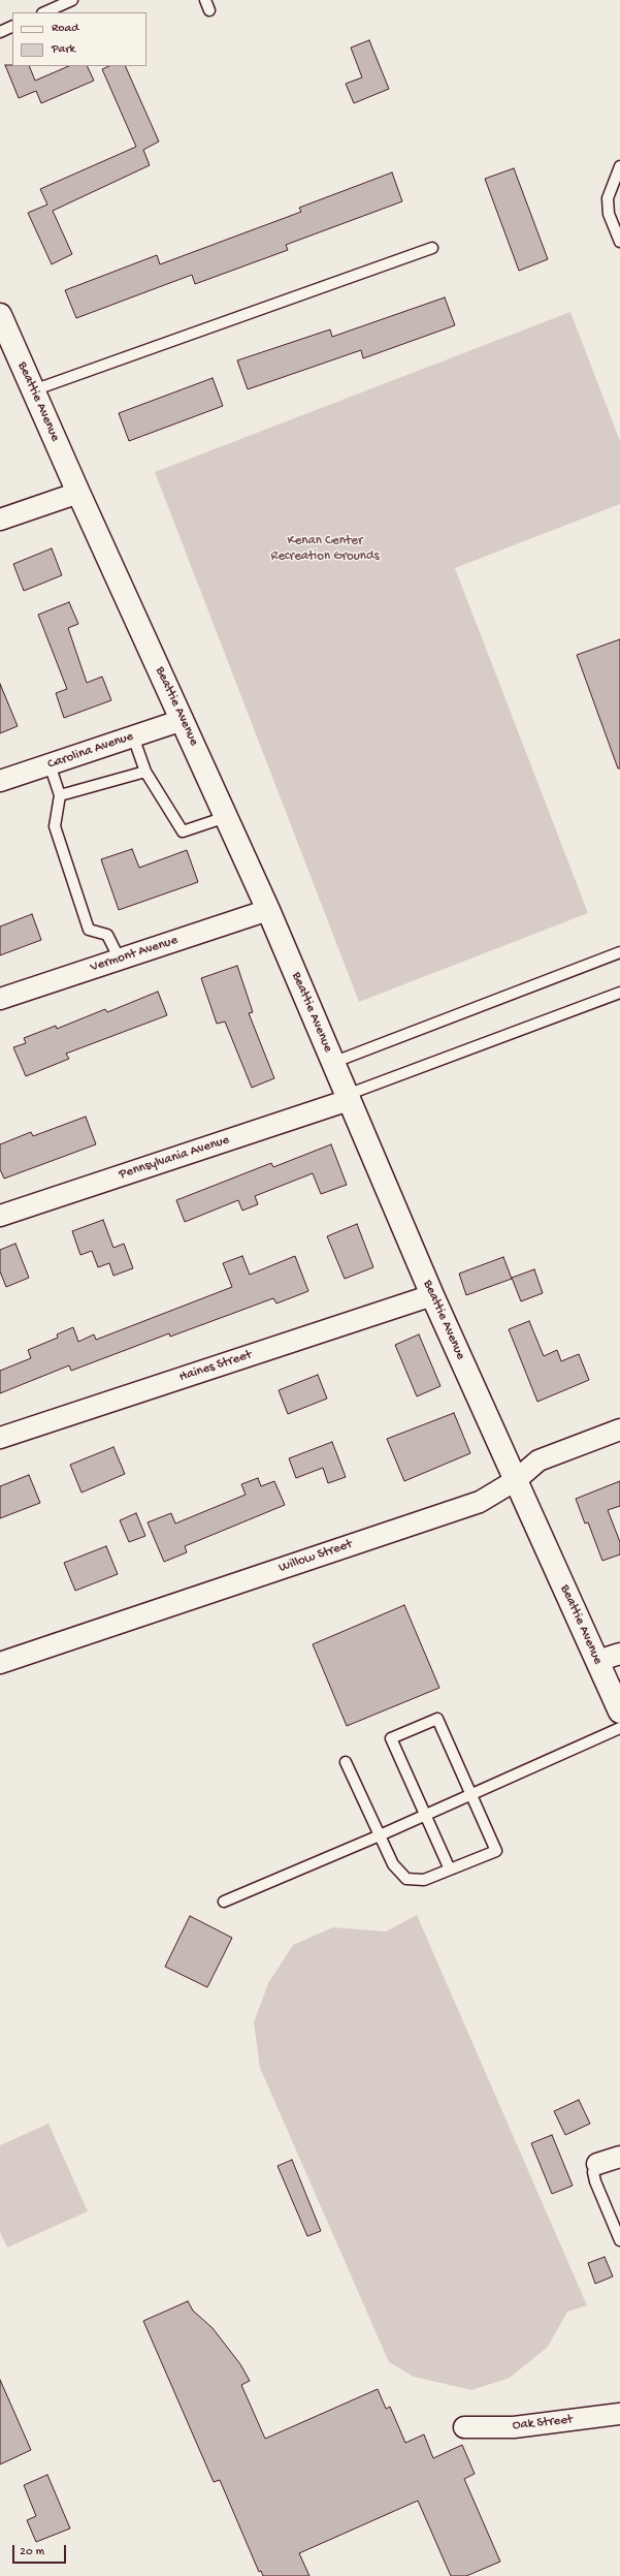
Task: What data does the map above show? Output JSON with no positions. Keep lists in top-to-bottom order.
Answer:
{
  "streets": {
    "street": [
      "Beattie Avenue",
      "Carolina Avenue",
      "Vermont Avenue",
      "Pennsylvania Avenue",
      "Haines Street",
      "Willow Street",
      "Oak Street"
    ]
  },
  "crossings": [
    ["Beattie Avenue", "Carolina Avenue"],
    ["Beattie Avenue", "Vermont Avenue"],
    ["Beattie Avenue", "Pennsylvania Avenue"],
    ["Beattie Avenue", "Haines Street"],
    ["Beattie Avenue", "Willow Street"]
  ],
  "parks": ["Kenan Center Recreation Grounds"],
  "legend": ["Road", "Park"],
  "scale_bar": "20 m"
}
